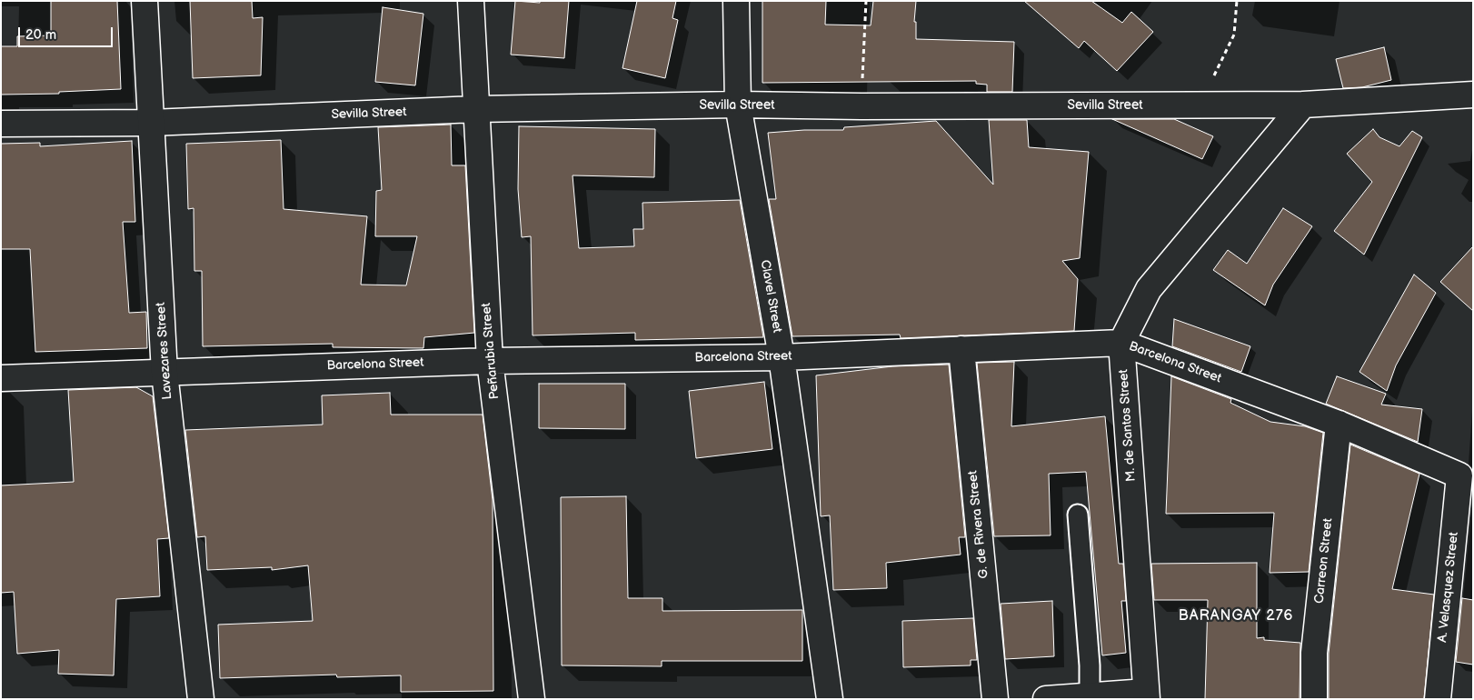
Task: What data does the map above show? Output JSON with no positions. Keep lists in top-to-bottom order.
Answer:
{
  "streets": {
    "street": [
      "Sevilla Street",
      "Clavel Street",
      "Lavezares Street",
      "Peñarubia Street",
      "Barcelona Street",
      "M. de Santos Street",
      "G. de Rivera Street",
      "Carreon Street",
      "A. Velasquez Street"
    ]
  },
  "crossings": [
    ["Sevilla Street", "Clavel Street"],
    ["Sevilla Street", "Lavezares Street"],
    ["Sevilla Street", "Peñarubia Street"],
    ["Clavel Street", "Barcelona Street"],
    ["Lavezares Street", "Barcelona Street"],
    ["Peñarubia Street", "Barcelona Street"],
    ["Barcelona Street", "M. de Santos Street"],
    ["Barcelona Street", "G. de Rivera Street"],
    ["Barcelona Street", "Carreon Street"],
    ["Barcelona Street", "A. Velasquez Street"]
  ],
  "districts": ["BARANGAY 276"],
  "scale_bar": "20 m"
}
